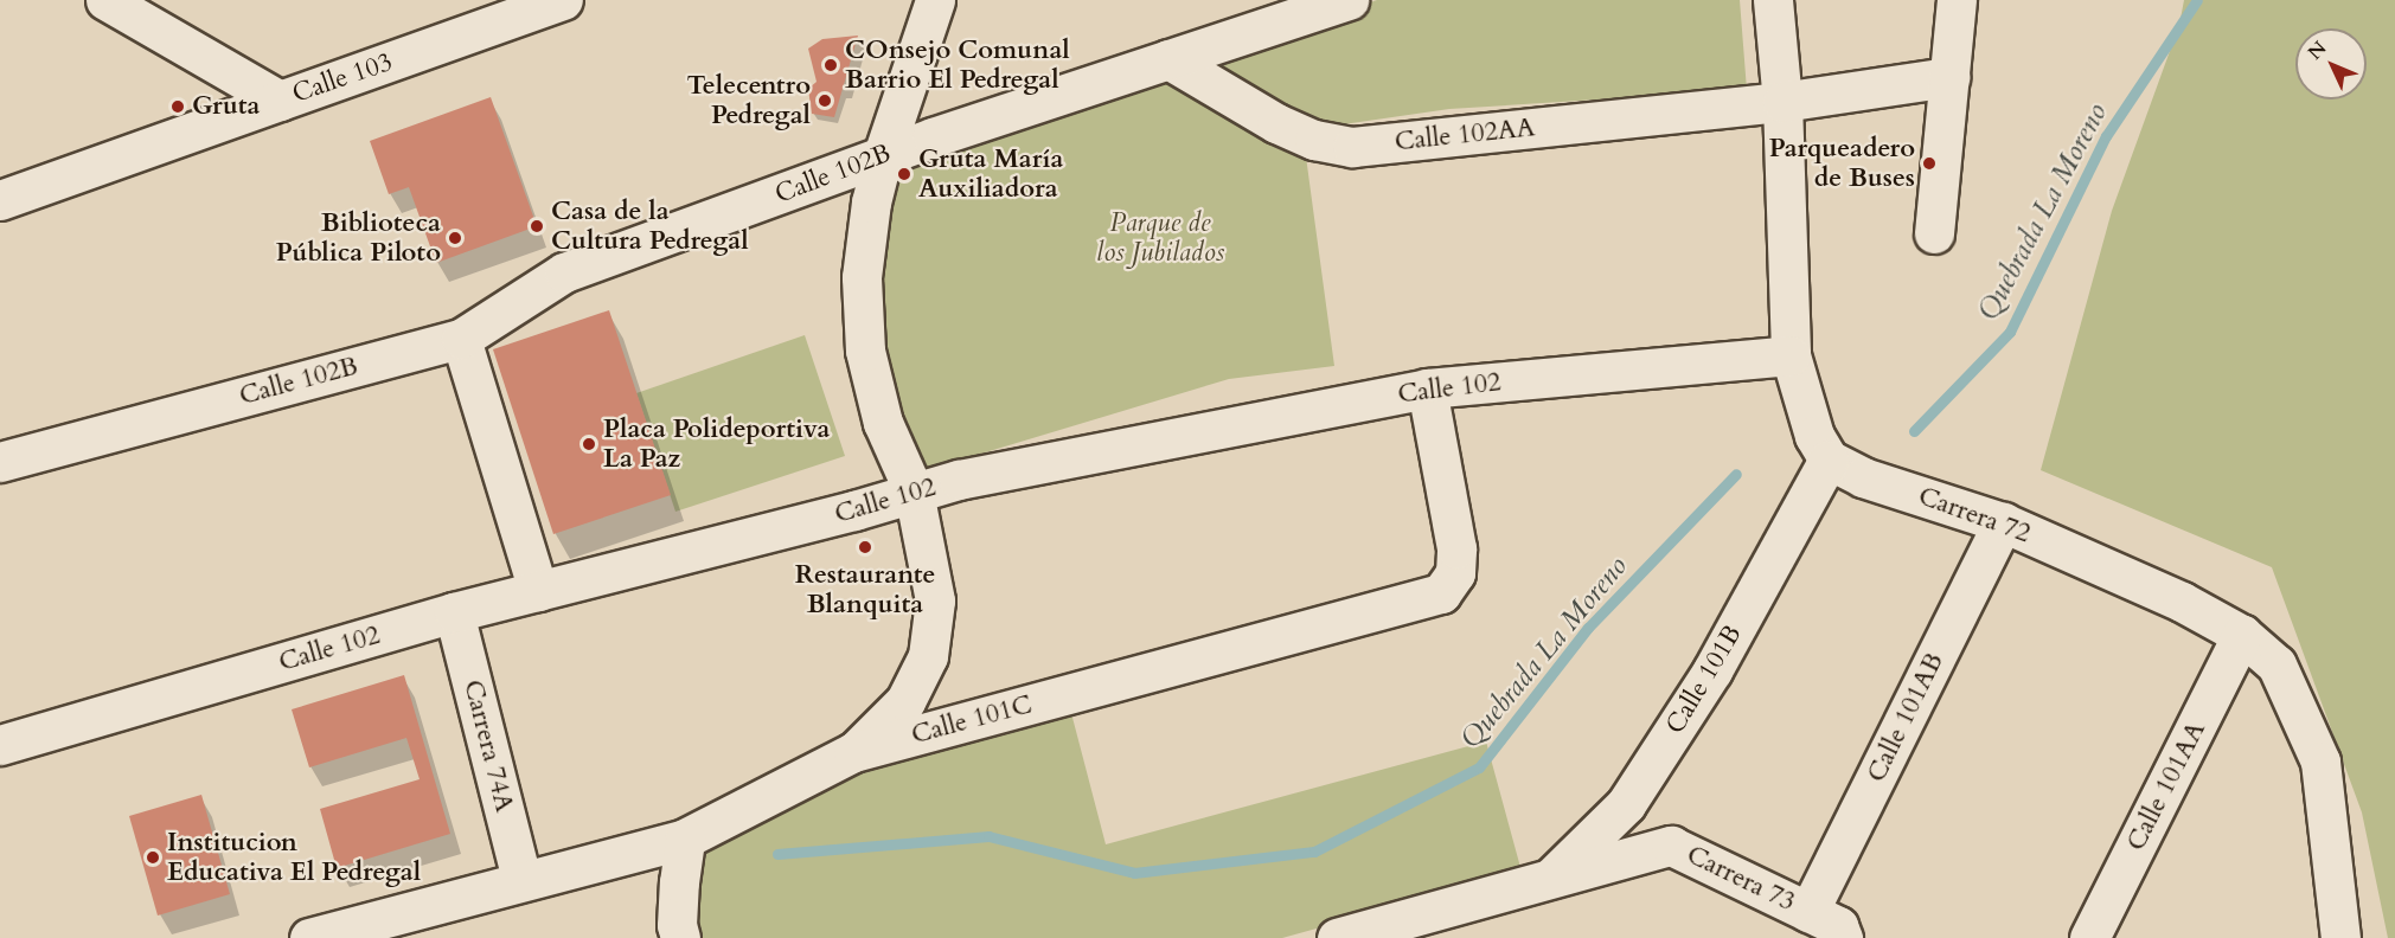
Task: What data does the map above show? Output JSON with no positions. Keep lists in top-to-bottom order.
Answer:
{
  "streets": {
    "street": [
      "Calle 103",
      "Calle 102AA",
      "Calle 102B",
      "Calle 102",
      "Carrera 72",
      "Calle 101B",
      "Calle 101AB",
      "Calle 101C",
      "Carrera 74A",
      "Calle 101AA",
      "Carrera 73"
    ]
  },
  "crossings": [
    ["Calle 102AA", "Calle 102B"],
    ["Calle 102", "Calle 101C"],
    ["Calle 102", "Carrera 74A"],
    ["Carrera 72", "Calle 101B"],
    ["Carrera 72", "Calle 101AB"],
    ["Carrera 72", "Calle 101AA"],
    ["Calle 101B", "Carrera 73"],
    ["Calle 101AB", "Carrera 73"],
    ["Calle 101C", "Carrera 74A"]
  ],
  "water": ["Quebrada La Moreno"],
  "parks": ["Parque de los Jubilados"],
  "places": [
    "COnsejo Comunal Barrio El Pedregal",
    "Telecentro Pedregal",
    "Gruta",
    "Parqueadero de Buses",
    "Gruta María Auxiliadora",
    "Casa de la Cultura Pedregal",
    "Biblioteca Pública Piloto",
    "Placa Polideportiva La Paz",
    "Restaurante Blanquita",
    "Institucion Educativa El Pedregal"
  ],
  "north": "top left"
}
